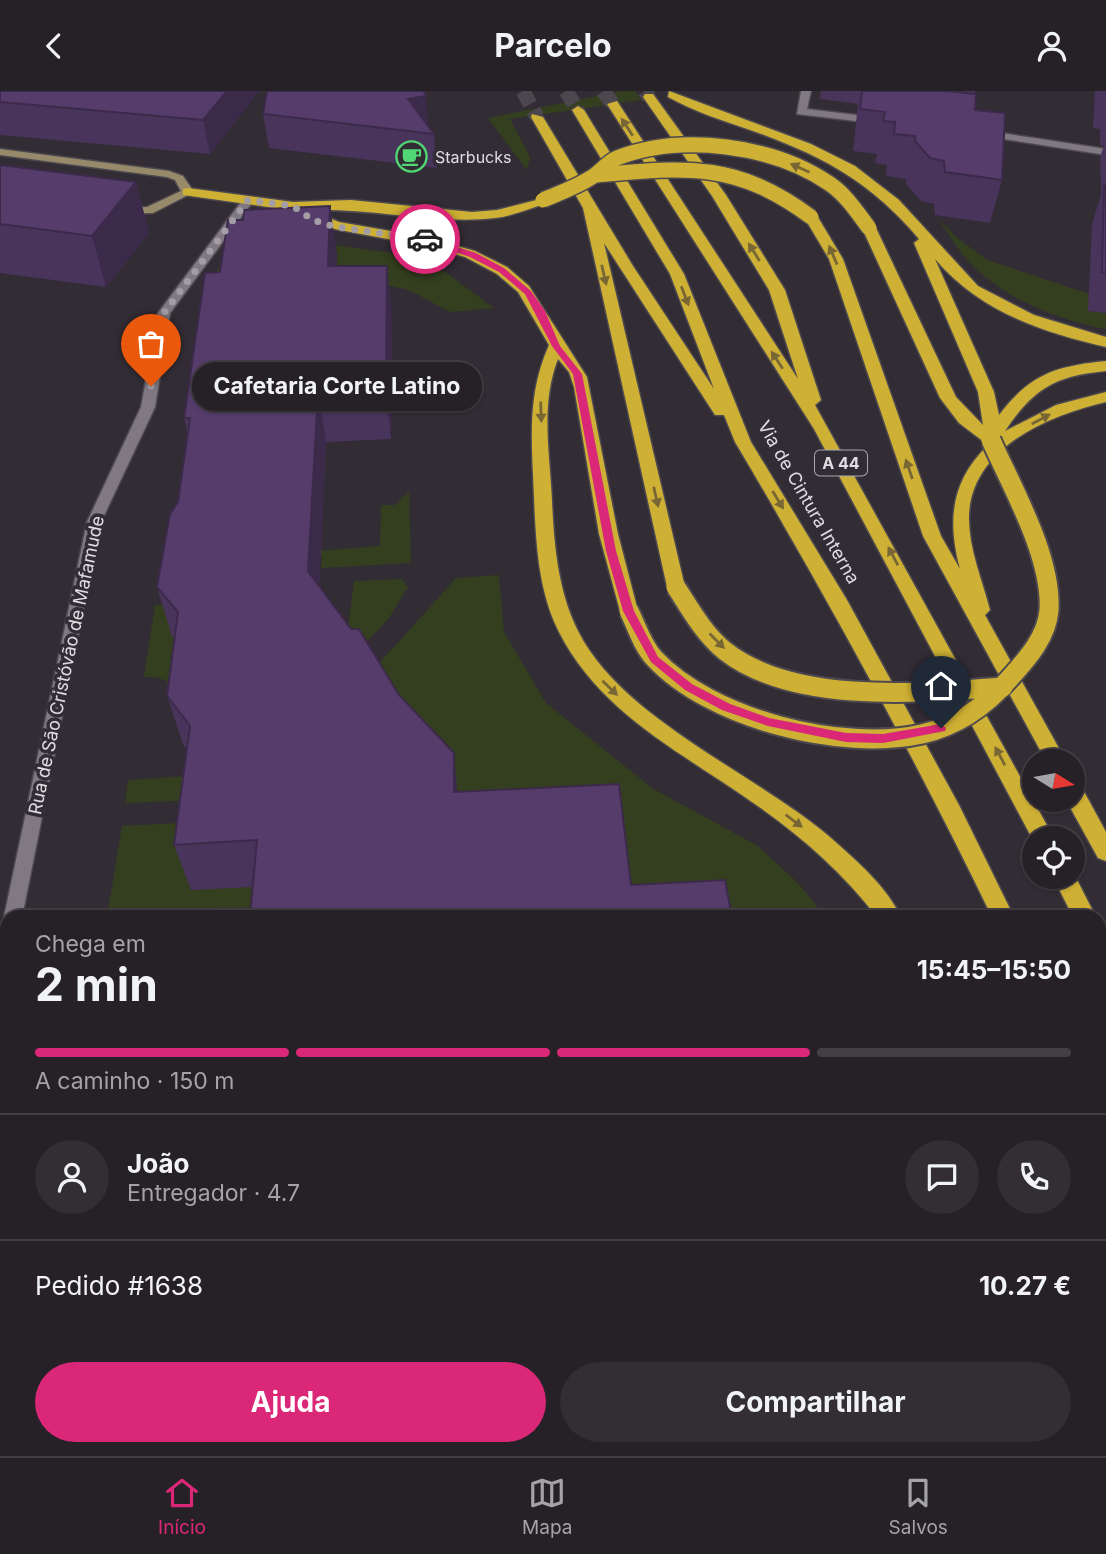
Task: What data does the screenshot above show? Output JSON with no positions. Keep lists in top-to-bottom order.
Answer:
{
  "streets": {
    "highway": ["A 44", "Via de Cintura Interna"],
    "street": ["Rua de São Cristóvão de Mafamude"]
  },
  "places": {
    "cafe": ["Starbucks"],
    "other": ["Cafetaria Corte Latino"]
  },
  "north": "right",
  "page": {
    "header": "Parcelo",
    "bubble": "Cafetaria Corte Latino",
    "heading": ["2 min", "Chega em", "15:45–15:50"],
    "panel": [
      "João",
      "Entregador · 4.7",
      "Pedido #1638",
      "10.27 €"
    ],
    "bar": "A caminho · 150 m",
    "buttons": ["Ajuda", "Compartilhar"],
    "tabs": ["Início", "Mapa", "Salvos"]
  }
}
